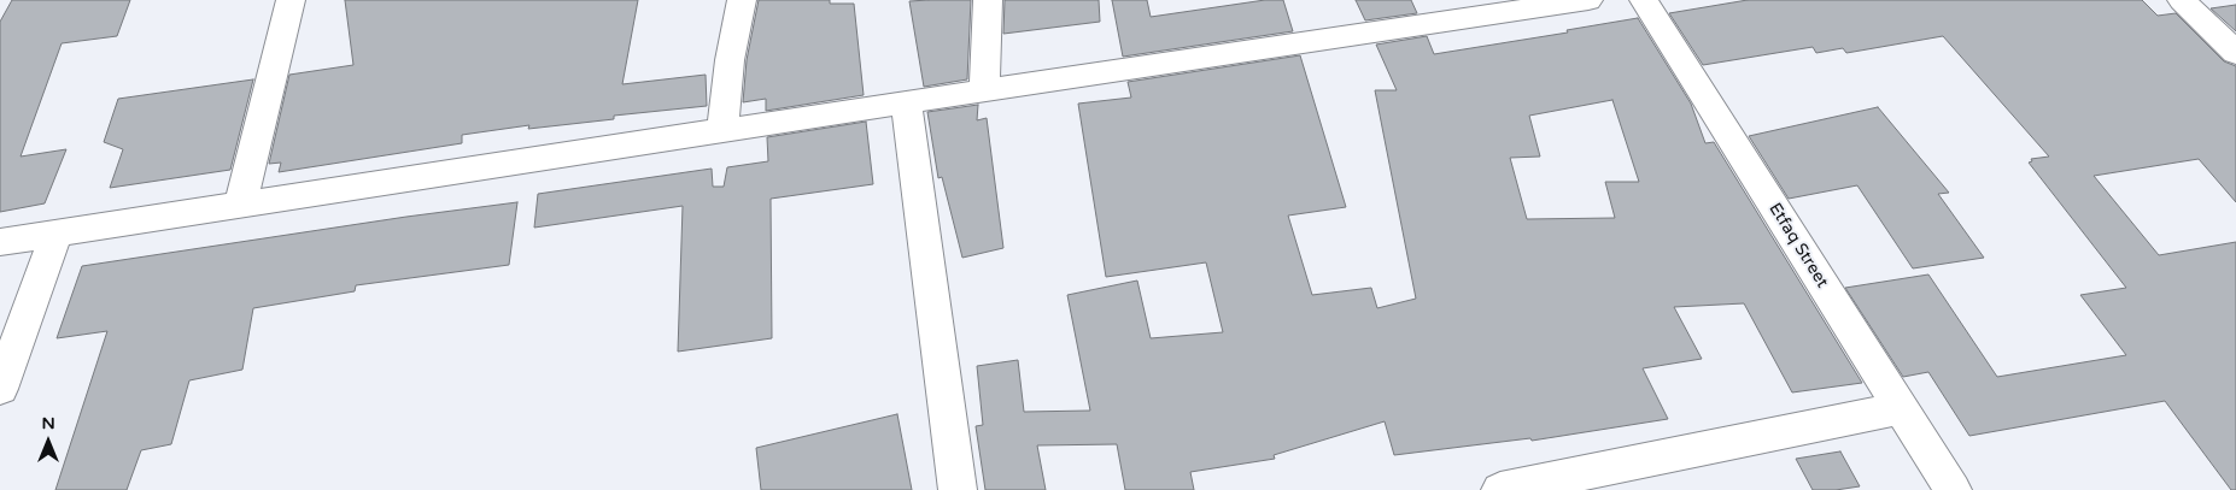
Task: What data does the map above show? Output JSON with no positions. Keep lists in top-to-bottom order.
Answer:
{
  "streets": {
    "street": ["Etfaq Street"]
  },
  "north": "top"
}
